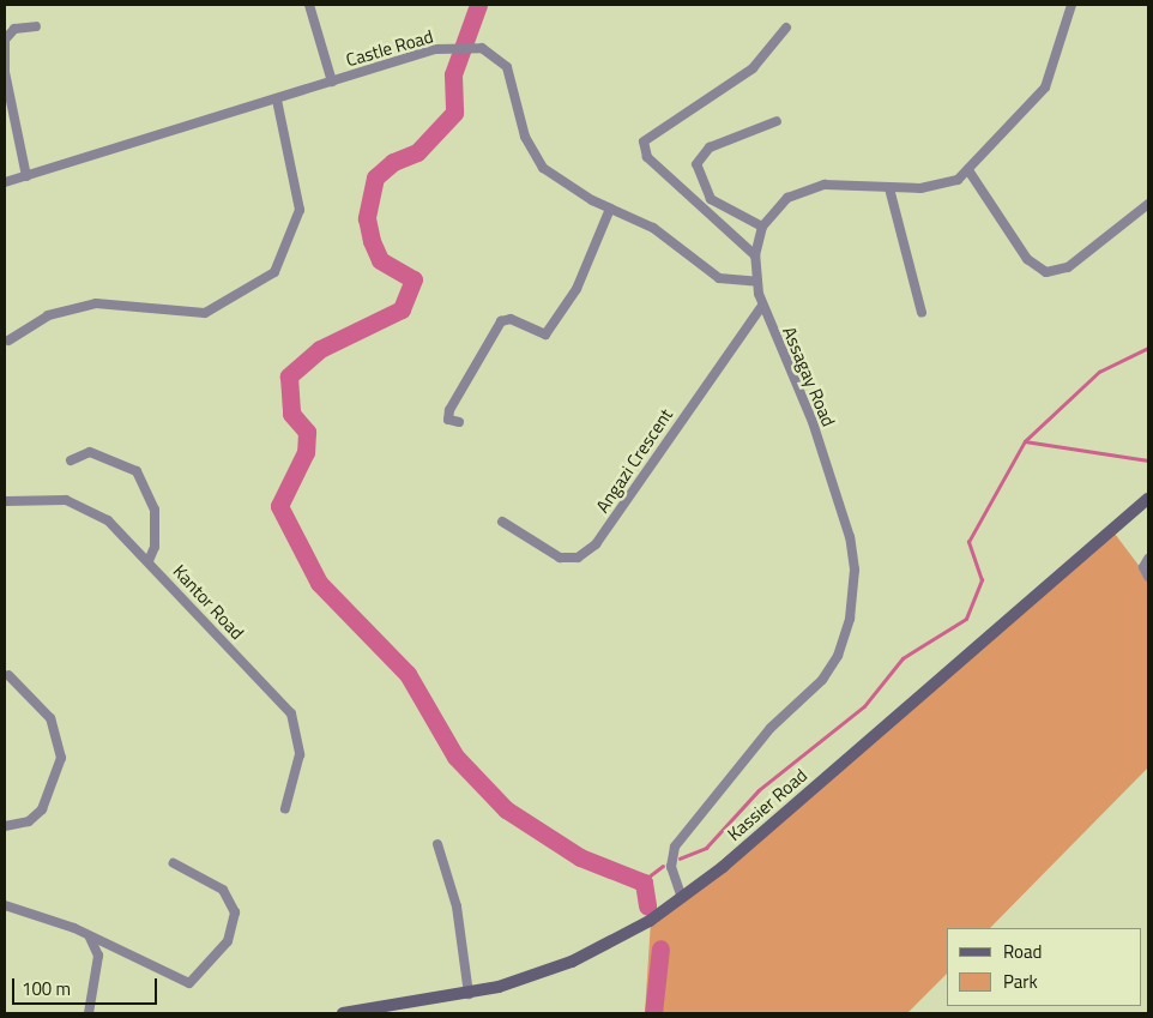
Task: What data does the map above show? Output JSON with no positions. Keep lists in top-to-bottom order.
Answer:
{
  "streets": {
    "main road": ["Kassier Road"],
    "street": [
      "Castle Road",
      "Assagay Road",
      "Angazi Crescent",
      "Kantor Road"
    ]
  },
  "crossings": [
    ["Castle Road", "Assagay Road"],
    ["Assagay Road", "Angazi Crescent"],
    ["Assagay Road", "Kassier Road"]
  ],
  "legend": ["Road", "Park"],
  "scale_bar": "100 m"
}
